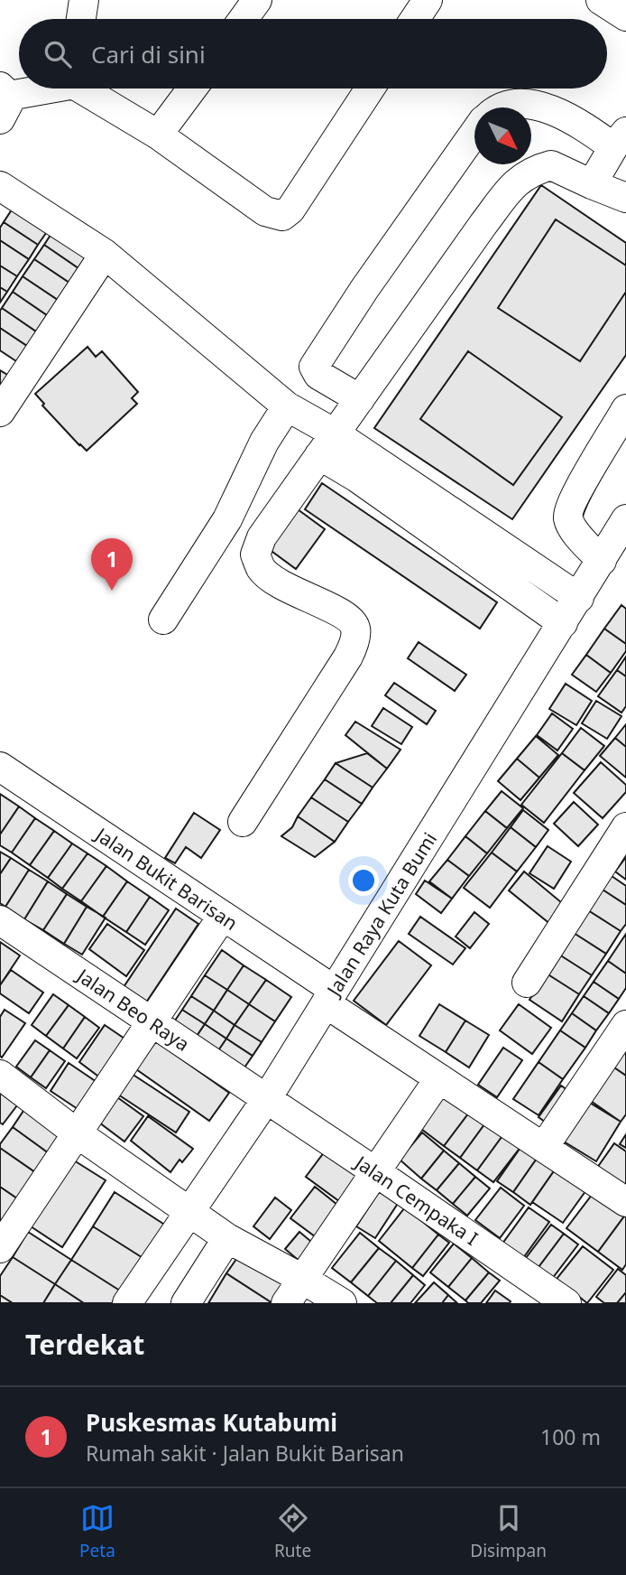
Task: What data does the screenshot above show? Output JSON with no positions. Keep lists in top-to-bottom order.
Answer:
{
  "streets": {
    "street": [
      "Jalan Bukit Barisan",
      "Jalan Raya Kuta Bumi",
      "Jalan Beo Raya",
      "Jalan Cempaka I"
    ]
  },
  "crossings": [
    ["Jalan Bukit Barisan", "Jalan Raya Kuta Bumi"],
    ["Jalan Raya Kuta Bumi", "Jalan Beo Raya"],
    ["Jalan Raya Kuta Bumi", "Jalan Cempaka I"],
    ["Jalan Beo Raya", "Jalan Cempaka I"]
  ],
  "north": "bottom right",
  "page": {
    "search": "Cari di sini",
    "pins": "1",
    "heading": "Terdekat",
    "list": [
      {
        "mark": "1",
        "name": "Puskesmas Kutabumi",
        "note": "Rumah sakit · Jalan Bukit Barisan",
        "value": "100 m"
      }
    ],
    "nav": ["Peta", "Rute", "Disimpan"]
  }
}
